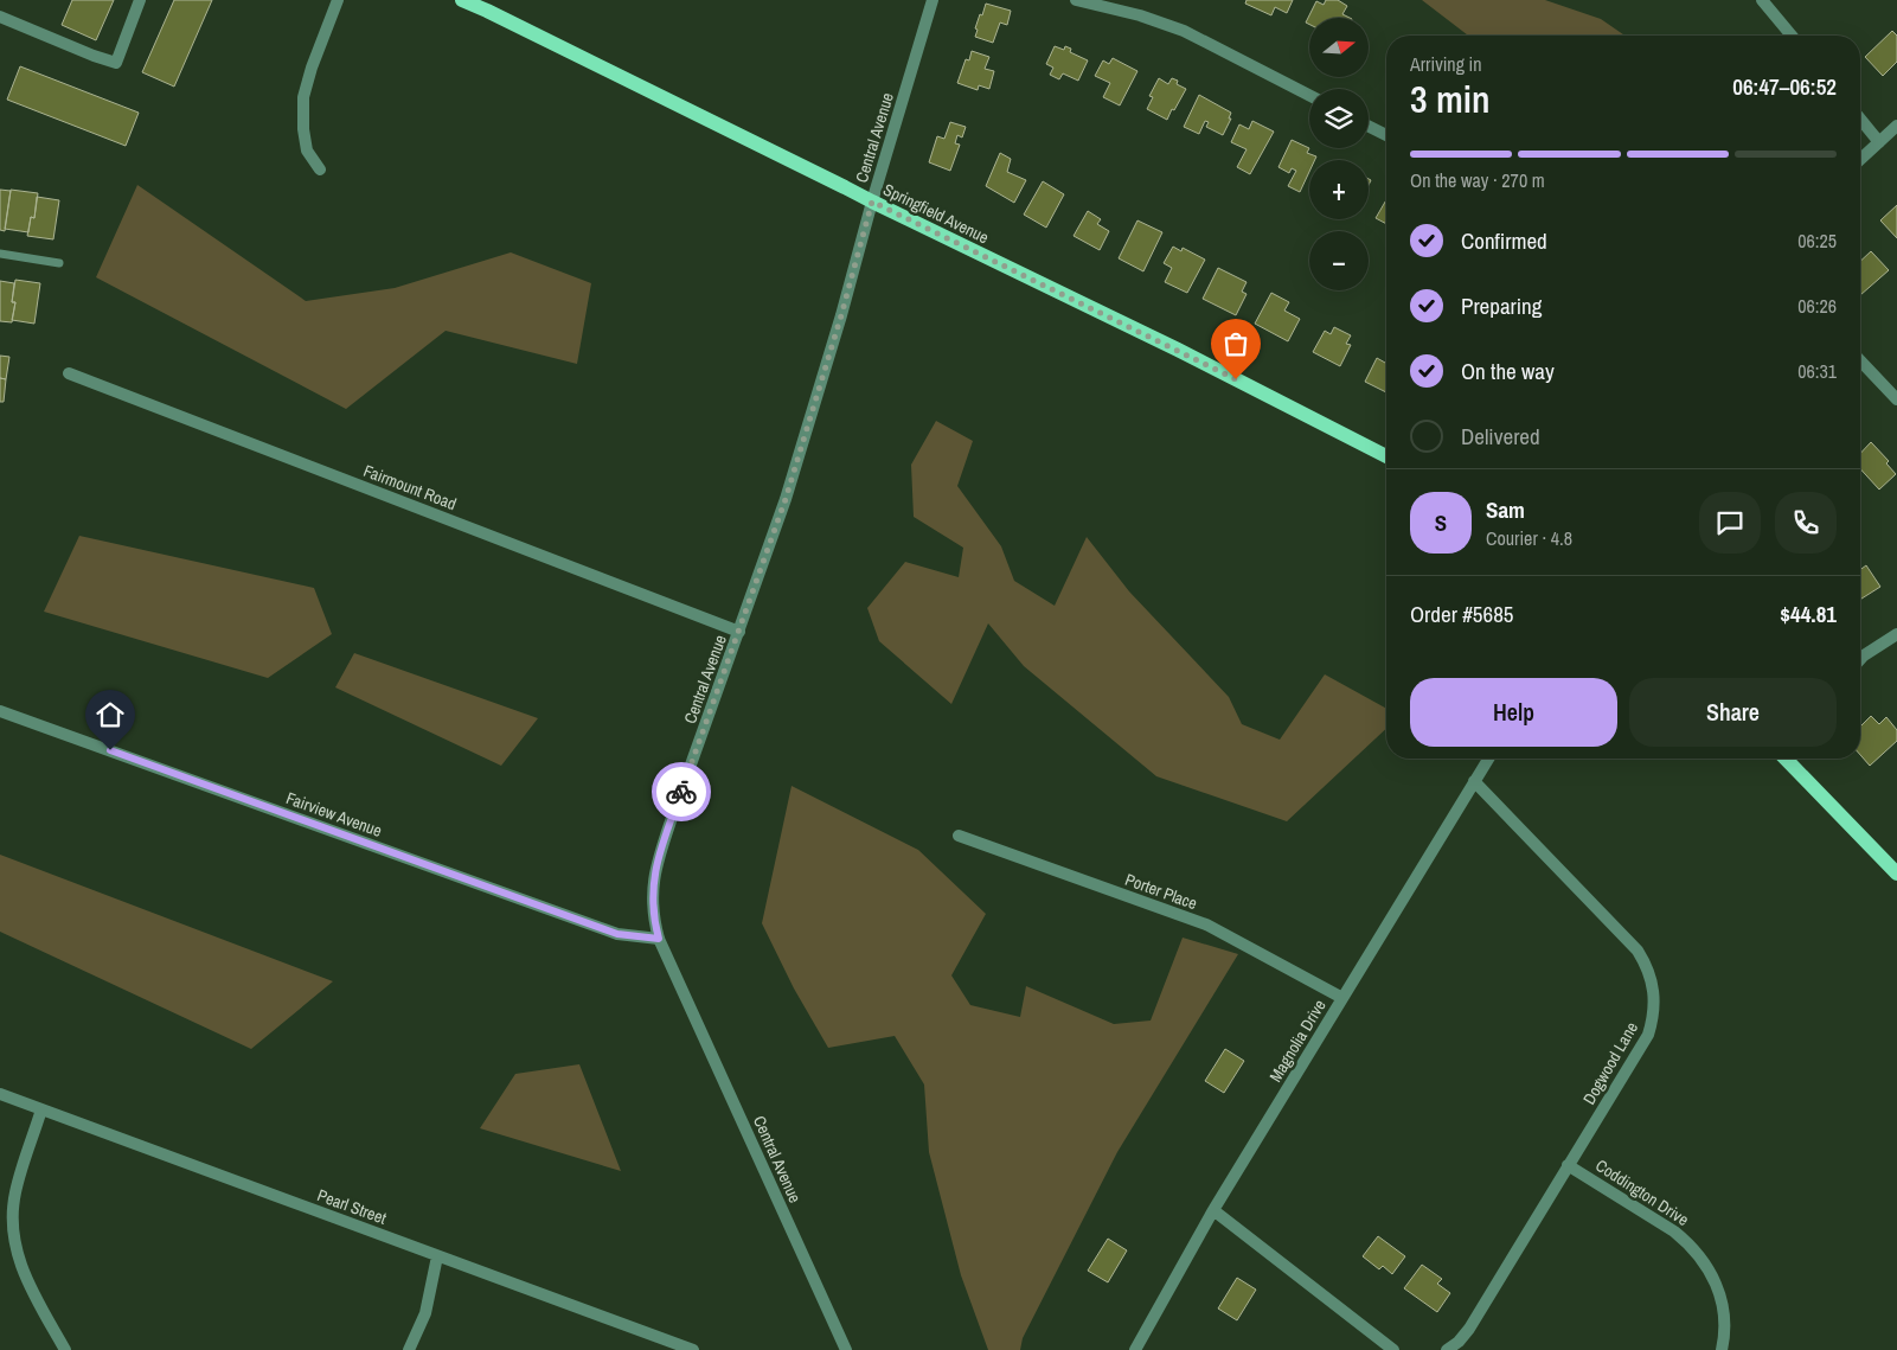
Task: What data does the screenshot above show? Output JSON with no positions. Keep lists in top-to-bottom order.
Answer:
{
  "streets": {
    "main road": ["Springfield Avenue"],
    "street": [
      "Central Avenue",
      "Fairmount Road",
      "Fairview Avenue",
      "Porter Place",
      "Magnolia Drive",
      "Dogwood Lane",
      "Coddington Drive",
      "Pearl Street"
    ]
  },
  "crossings": [
    ["Central Avenue", "Springfield Avenue"],
    ["Central Avenue", "Fairmount Road"],
    ["Central Avenue", "Fairview Avenue"],
    ["Porter Place", "Magnolia Drive"],
    ["Magnolia Drive", "Dogwood Lane"],
    ["Dogwood Lane", "Coddington Drive"]
  ],
  "north": "right",
  "page": {
    "map_buttons": ["+", "−"],
    "heading": ["3 min", "Arriving in", "06:47–06:52"],
    "panel": [
      "Sam",
      "Courier · 4.8",
      "Order #5685",
      "$44.81"
    ],
    "bar": "On the way · 270 m",
    "list": [
      ["Confirmed", "06:25"],
      ["Preparing", "06:26"],
      ["On the way", "06:31"],
      "Delivered"
    ],
    "round": "S",
    "buttons": ["Help", "Share"]
  }
}
